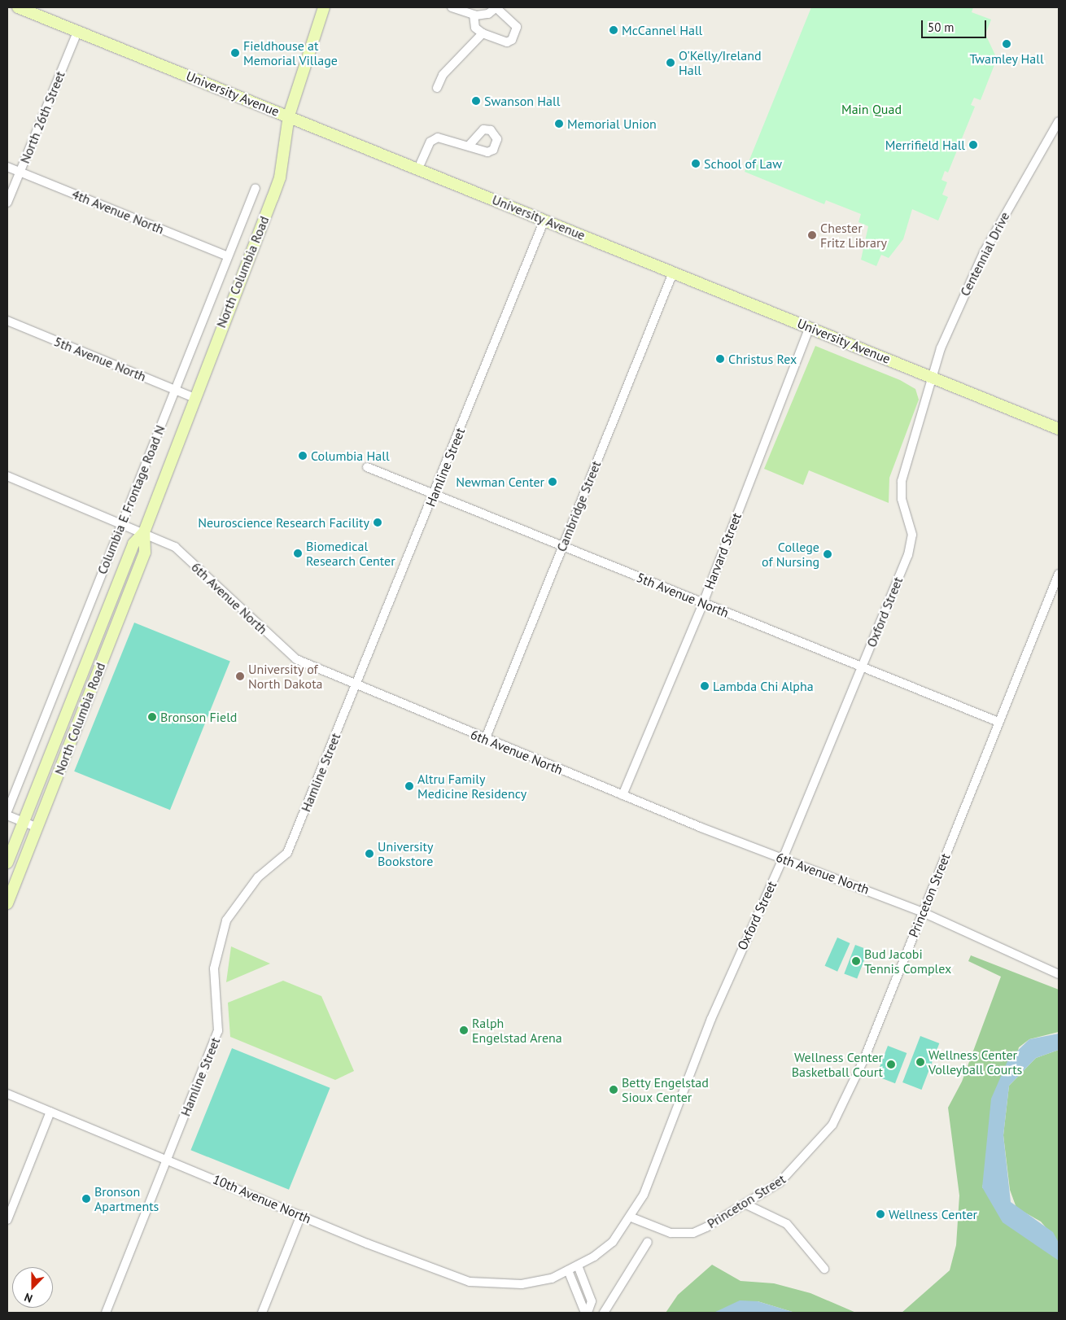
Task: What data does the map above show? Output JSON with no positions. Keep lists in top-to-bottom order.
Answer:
{
  "streets": {
    "main road": ["University Avenue", "North Columbia Road"],
    "street": [
      "North 26th Street",
      "4th Avenue North",
      "Centennial Drive",
      "5th Avenue North",
      "Hamline Street",
      "Columbia E Frontage Road N",
      "Cambridge Street",
      "Harvard Street",
      "6th Avenue North",
      "Oxford Street",
      "Princeton Street",
      "10th Avenue North"
    ]
  },
  "crossings": [
    ["University Avenue", "North 26th Street"],
    ["University Avenue", "Centennial Drive"],
    ["University Avenue", "North Columbia Road"],
    ["University Avenue", "Hamline Street"],
    ["University Avenue", "Cambridge Street"],
    ["University Avenue", "Harvard Street"],
    ["North 26th Street", "4th Avenue North"],
    ["4th Avenue North", "Columbia E Frontage Road N"],
    ["Centennial Drive", "Oxford Street"],
    ["North Columbia Road", "5th Avenue North"],
    ["North Columbia Road", "6th Avenue North"],
    ["5th Avenue North", "Hamline Street"],
    ["5th Avenue North", "Columbia E Frontage Road N"],
    ["5th Avenue North", "Cambridge Street"],
    ["5th Avenue North", "Harvard Street"],
    ["5th Avenue North", "Oxford Street"],
    ["5th Avenue North", "Princeton Street"],
    ["Hamline Street", "6th Avenue North"],
    ["Hamline Street", "10th Avenue North"],
    ["Columbia E Frontage Road N", "6th Avenue North"],
    ["Cambridge Street", "6th Avenue North"],
    ["Harvard Street", "6th Avenue North"],
    ["6th Avenue North", "Oxford Street"],
    ["6th Avenue North", "Princeton Street"],
    ["Oxford Street", "Princeton Street"],
    ["Oxford Street", "10th Avenue North"]
  ],
  "parks": ["Main Quad"],
  "places": [
    "McCannel Hall",
    "Twamley Hall",
    "Fieldhouse at Memorial Village",
    "O'Kelly/Ireland Hall",
    "Swanson Hall",
    "Memorial Union",
    "Merrifield Hall",
    "School of Law",
    "Chester Fritz Library",
    "Christus Rex",
    "Columbia Hall",
    "Newman Center",
    "Neuroscience Research Facility",
    "Biomedical Research Center",
    "College of Nursing",
    "University of North Dakota",
    "Lambda Chi Alpha",
    "Bronson Field",
    "Altru Family Medicine Residency",
    "University Bookstore",
    "Bud Jacobi Tennis Complex",
    "Ralph Engelstad Arena",
    "Wellness Center Volleyball Courts",
    "Wellness Center Basketball Court",
    "Betty Engelstad Sioux Center",
    "Bronson Apartments",
    "Wellness Center"
  ],
  "scale_bar": "50 m",
  "north": "bottom"
}
